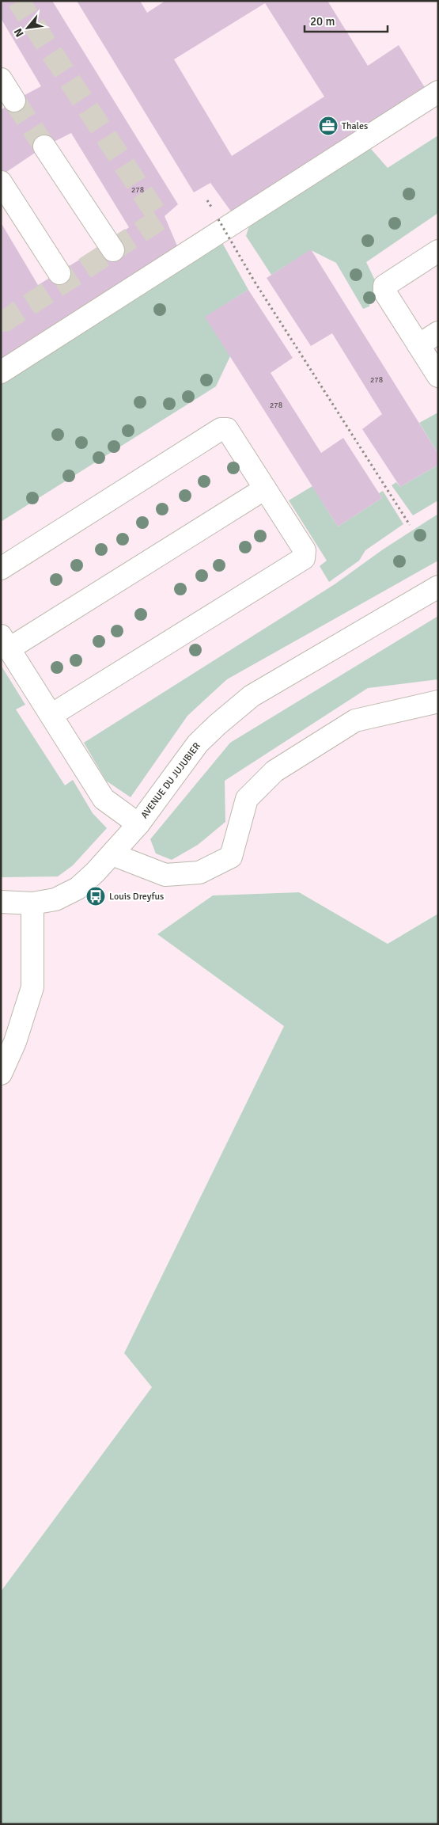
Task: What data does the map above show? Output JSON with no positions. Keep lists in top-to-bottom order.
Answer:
{
  "streets": {
    "street": ["AVENUE DU JUJUBIER"]
  },
  "places": {
    "office": ["Thales"],
    "bus stop": ["Louis Dreyfus"]
  },
  "house_numbers": ["278", "278", "278"],
  "scale_bar": "20 m",
  "north": "bottom left"
}
